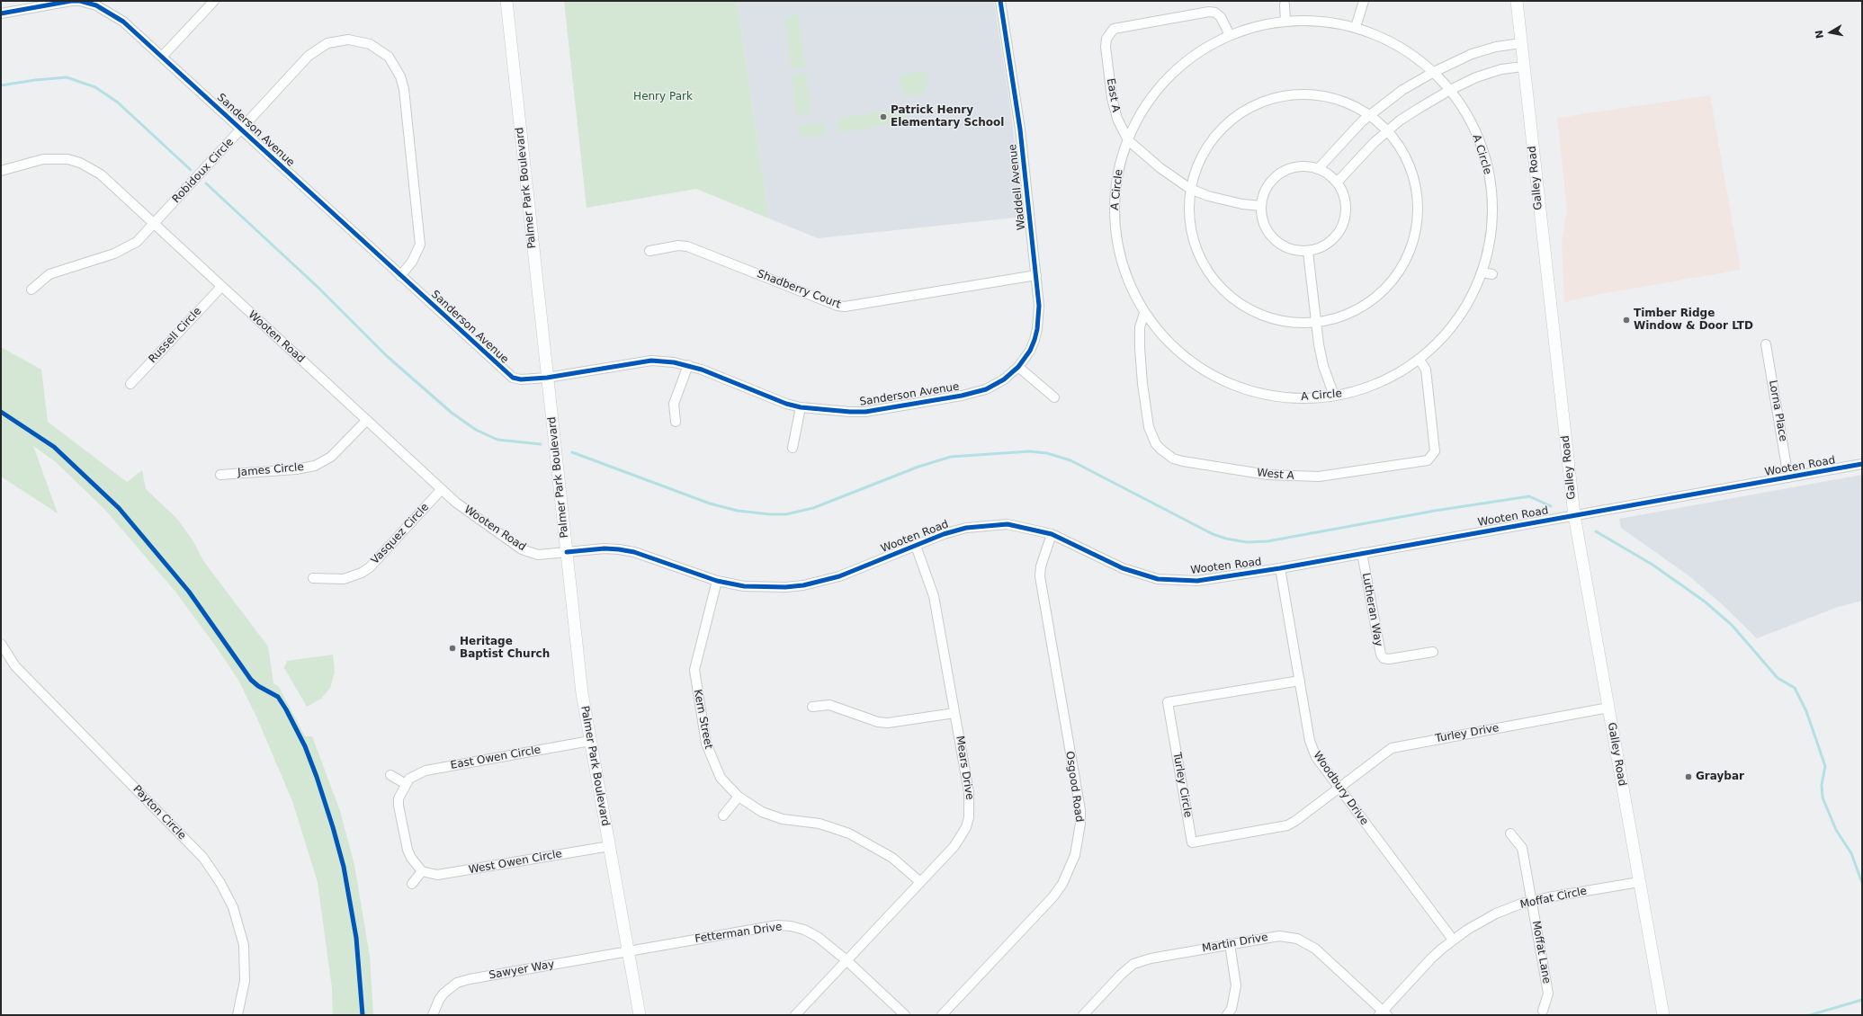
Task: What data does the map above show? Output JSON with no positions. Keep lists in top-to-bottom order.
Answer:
{
  "streets": {
    "main road": ["Galley Road", "Palmer Park Boulevard"],
    "street": [
      "East A",
      "Sanderson Avenue",
      "A Circle",
      "Robidoux Circle",
      "Waddell Avenue",
      "Shadberry Court",
      "Russell Circle",
      "Wooten Road",
      "Lorna Place",
      "James Circle",
      "West A",
      "Vasquez Circle",
      "Lutheran Way",
      "Kern Street",
      "Turley Drive",
      "East Owen Circle",
      "Mears Drive",
      "Turley Circle",
      "Osgood Road",
      "Woodbury Drive",
      "Payton Circle",
      "West Owen Circle",
      "Moffat Circle",
      "Fetterman Drive",
      "Martin Drive",
      "Moffat Lane",
      "Sawyer Way"
    ]
  },
  "crossings": [
    ["East A", "A Circle"],
    ["Sanderson Avenue", "Robidoux Circle"],
    ["Sanderson Avenue", "Waddell Avenue"],
    ["Sanderson Avenue", "Palmer Park Boulevard"],
    ["A Circle", "West A"],
    ["Robidoux Circle", "Wooten Road"],
    ["Galley Road", "Wooten Road"],
    ["Galley Road", "Turley Drive"],
    ["Galley Road", "Moffat Circle"],
    ["Waddell Avenue", "Shadberry Court"],
    ["Palmer Park Boulevard", "Wooten Road"],
    ["Palmer Park Boulevard", "East Owen Circle"],
    ["Palmer Park Boulevard", "West Owen Circle"],
    ["Palmer Park Boulevard", "Fetterman Drive"],
    ["Palmer Park Boulevard", "Sawyer Way"],
    ["Russell Circle", "Wooten Road"],
    ["Wooten Road", "Lorna Place"],
    ["Wooten Road", "James Circle"],
    ["Wooten Road", "Vasquez Circle"],
    ["Wooten Road", "Lutheran Way"],
    ["Wooten Road", "Kern Street"],
    ["Wooten Road", "Mears Drive"],
    ["Wooten Road", "Osgood Road"],
    ["Wooten Road", "Woodbury Drive"],
    ["Kern Street", "Mears Drive"],
    ["Turley Drive", "Turley Circle"],
    ["Turley Drive", "Woodbury Drive"],
    ["East Owen Circle", "West Owen Circle"],
    ["Mears Drive", "Fetterman Drive"],
    ["Turley Circle", "Woodbury Drive"],
    ["Woodbury Drive", "Moffat Circle"],
    ["Moffat Circle", "Martin Drive"],
    ["Moffat Circle", "Moffat Lane"],
    ["Fetterman Drive", "Sawyer Way"]
  ],
  "parks": ["Henry Park"],
  "places": [
    "Patrick Henry Elementary School",
    "Timber Ridge Window & Door LTD",
    "Heritage Baptist Church",
    "Graybar"
  ],
  "north": "left"
}
